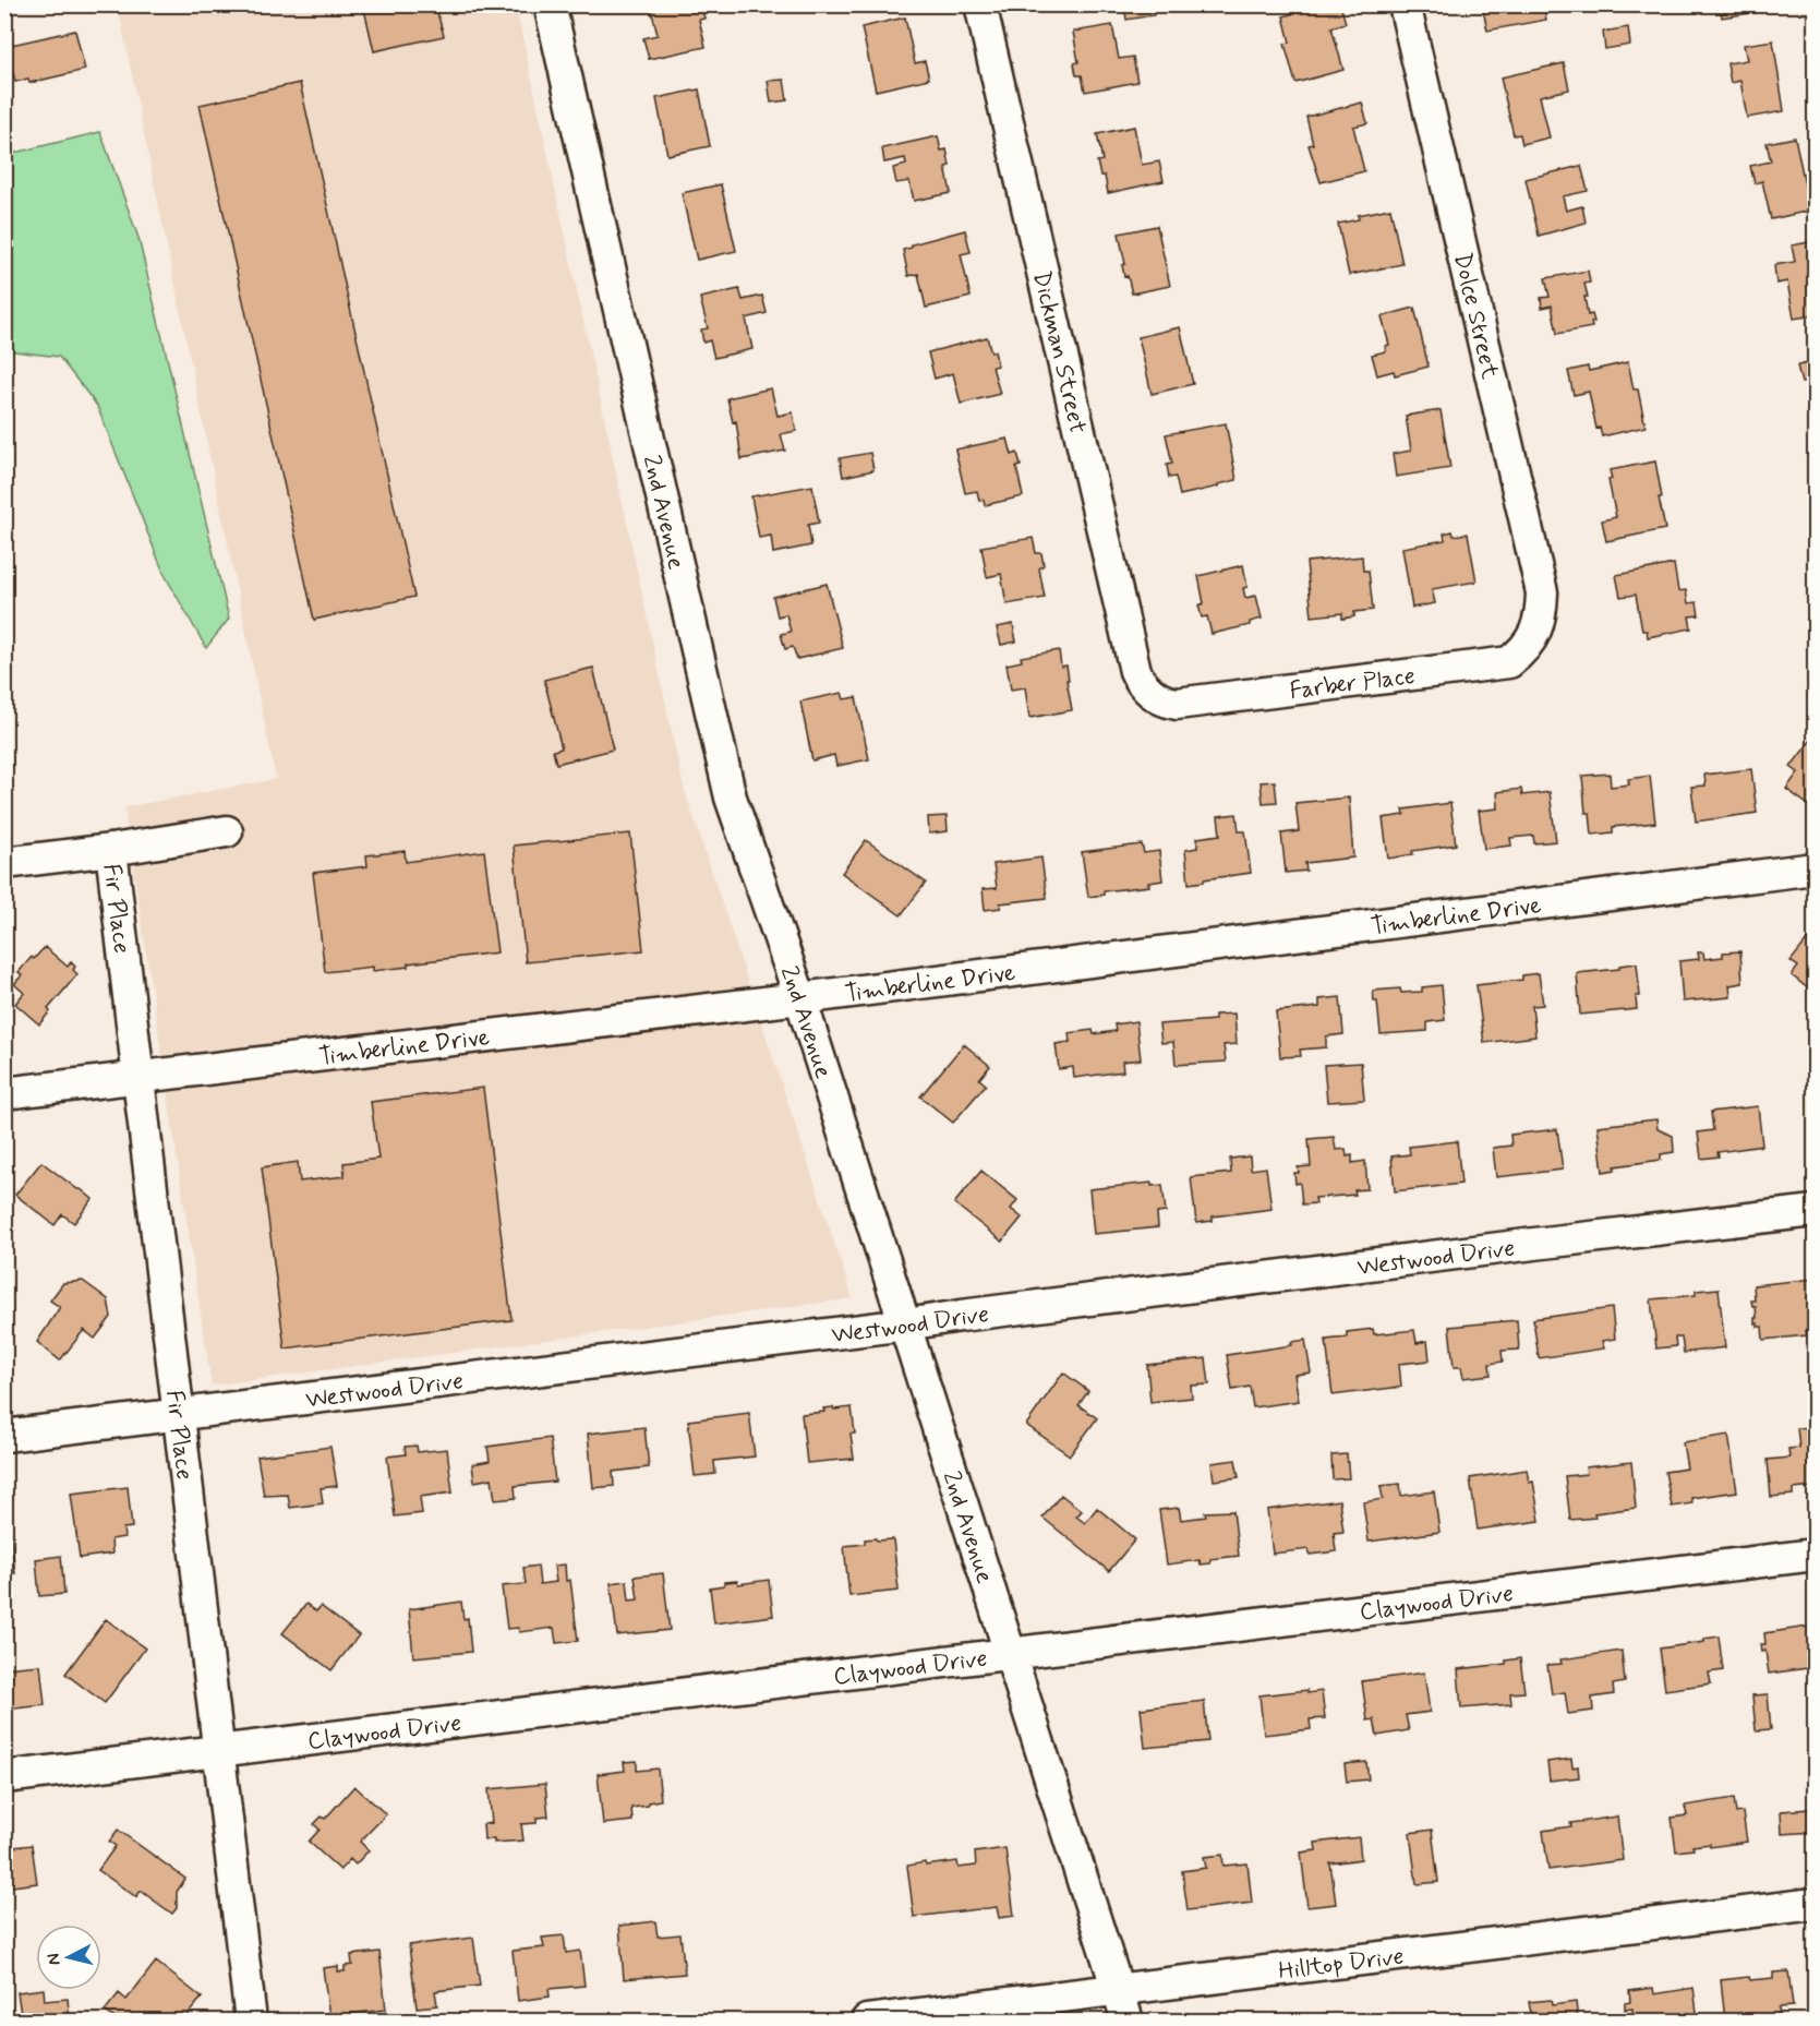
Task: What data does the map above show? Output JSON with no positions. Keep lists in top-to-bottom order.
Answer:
{
  "streets": {
    "street": [
      "Dolce Street",
      "Dickman Street",
      "2nd Avenue",
      "Farber Place",
      "Fir Place",
      "Timberline Drive",
      "Westwood Drive",
      "Claywood Drive",
      "Hilltop Drive"
    ]
  },
  "crossings": [
    ["Dolce Street", "Farber Place"],
    ["Dickman Street", "Farber Place"],
    ["2nd Avenue", "Timberline Drive"],
    ["2nd Avenue", "Westwood Drive"],
    ["2nd Avenue", "Claywood Drive"],
    ["2nd Avenue", "Hilltop Drive"],
    ["Fir Place", "Timberline Drive"],
    ["Fir Place", "Westwood Drive"],
    ["Fir Place", "Claywood Drive"]
  ],
  "north": "left"
}
